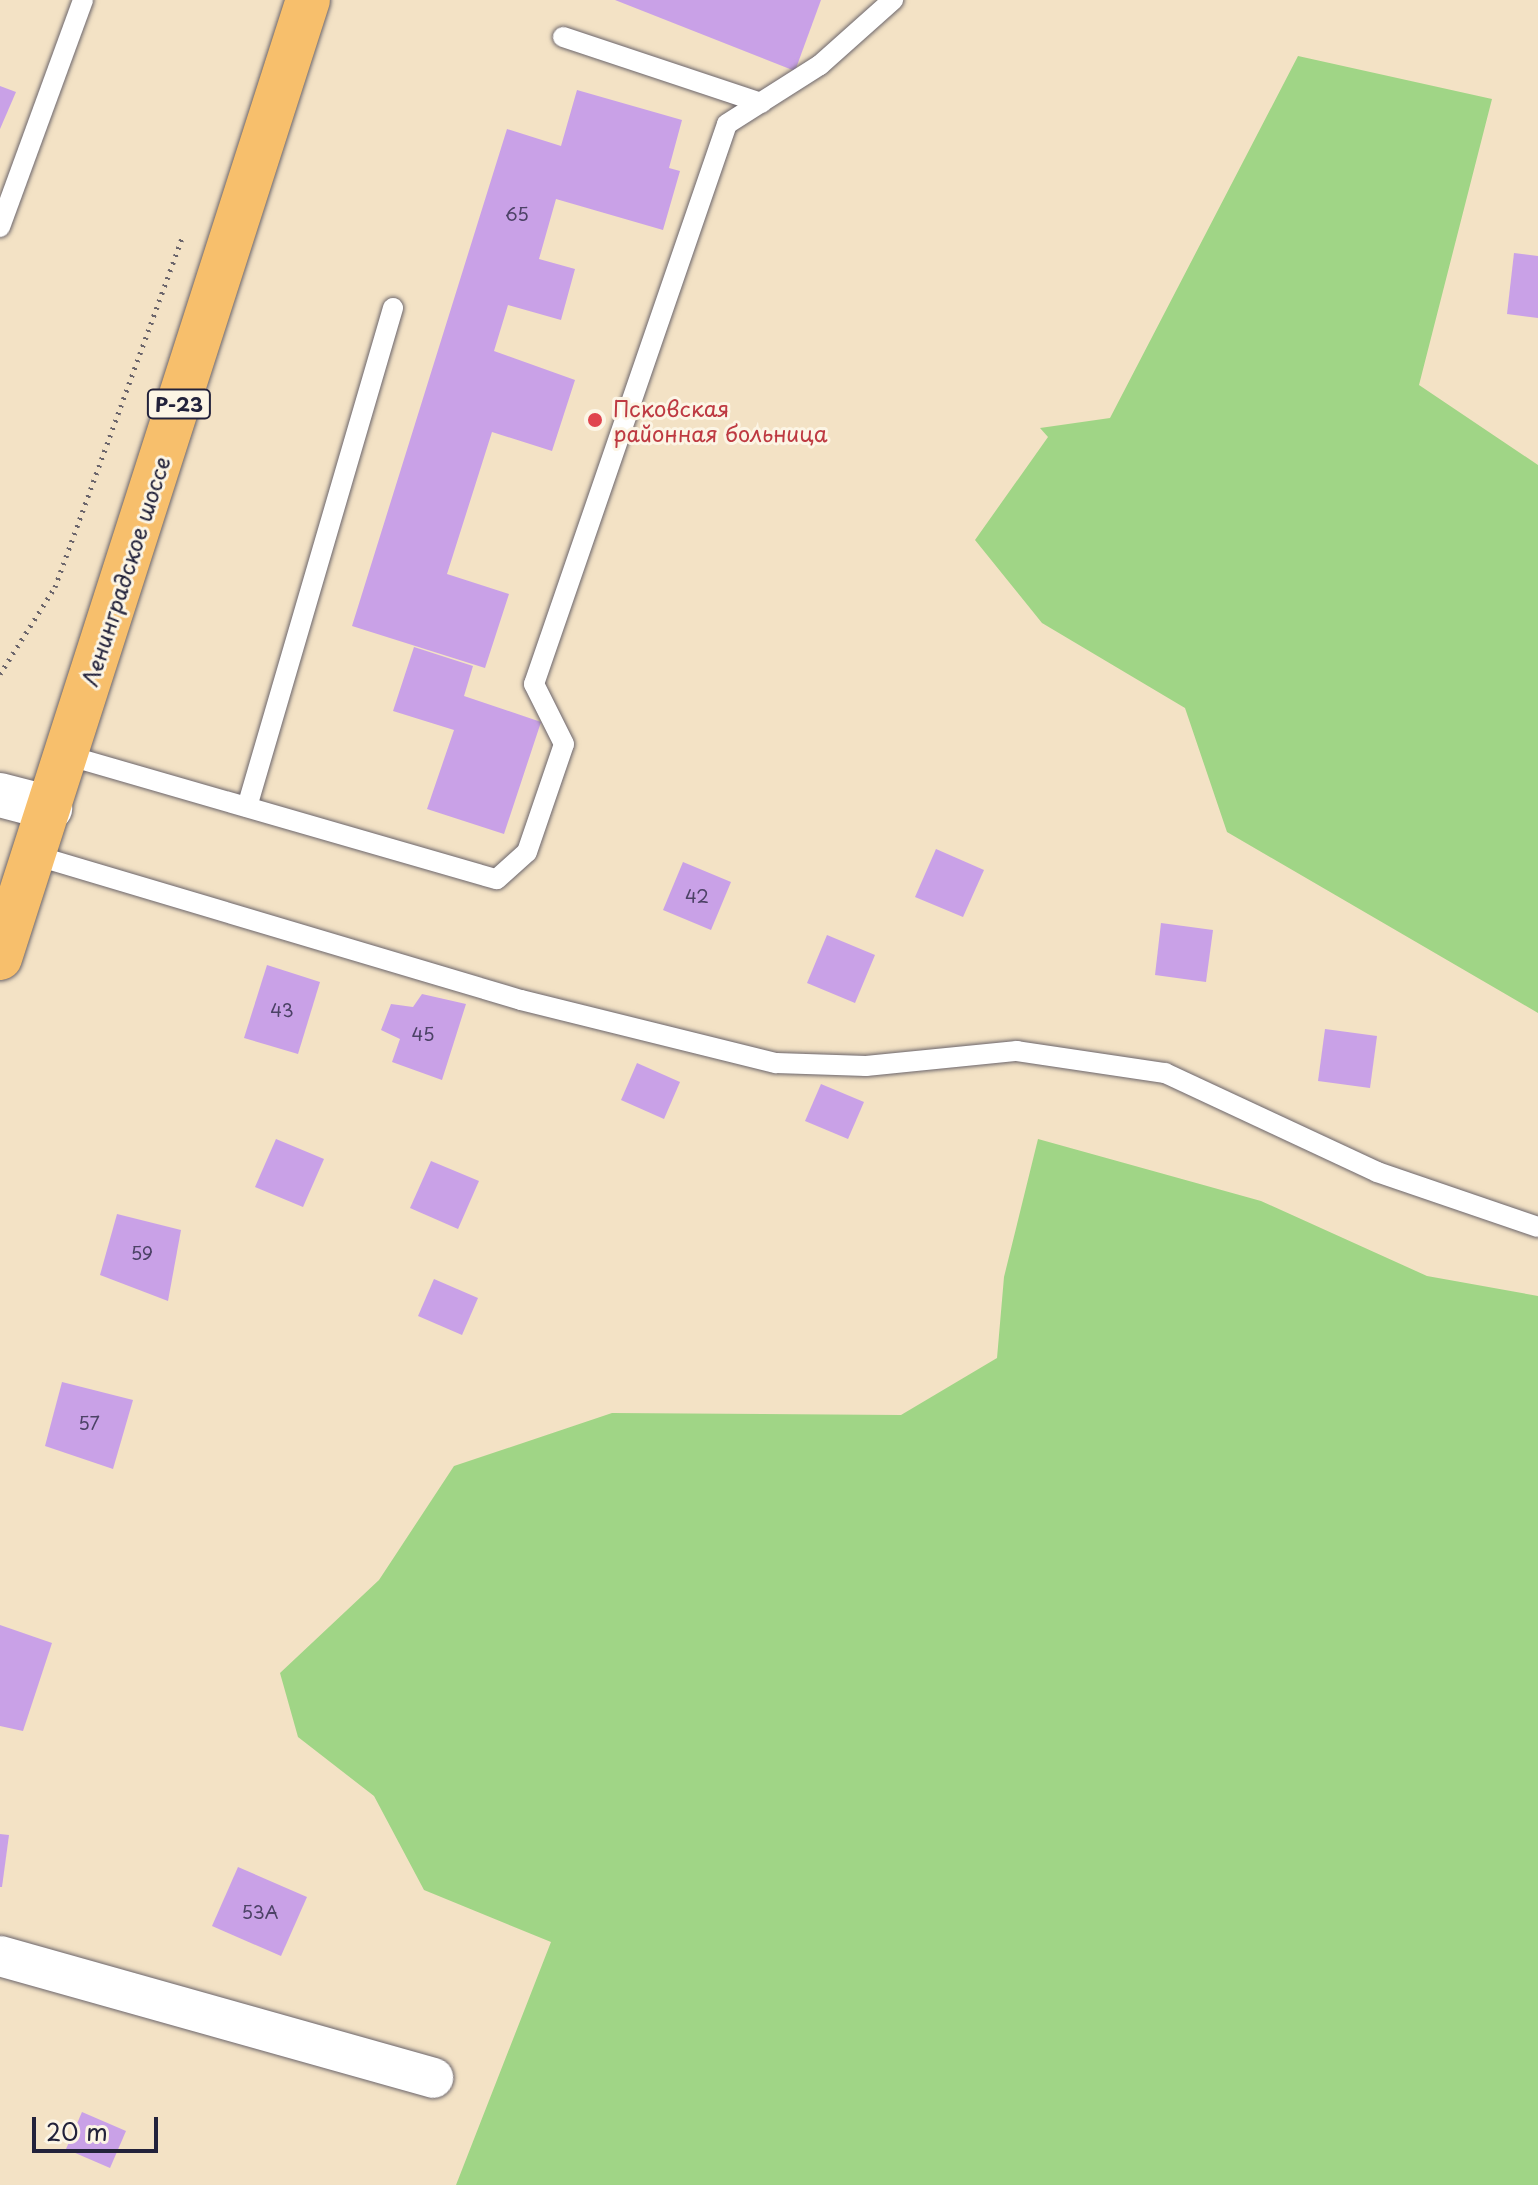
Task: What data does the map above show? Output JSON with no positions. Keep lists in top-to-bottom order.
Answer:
{
  "streets": {
    "highway": ["Р-23", "Ленинградское шоссе"]
  },
  "places": ["Псковская районная больница"],
  "house_numbers": [
    "65",
    "42",
    "43",
    "45",
    "59",
    "57",
    "53А"
  ],
  "scale_bar": "20 m"
}
